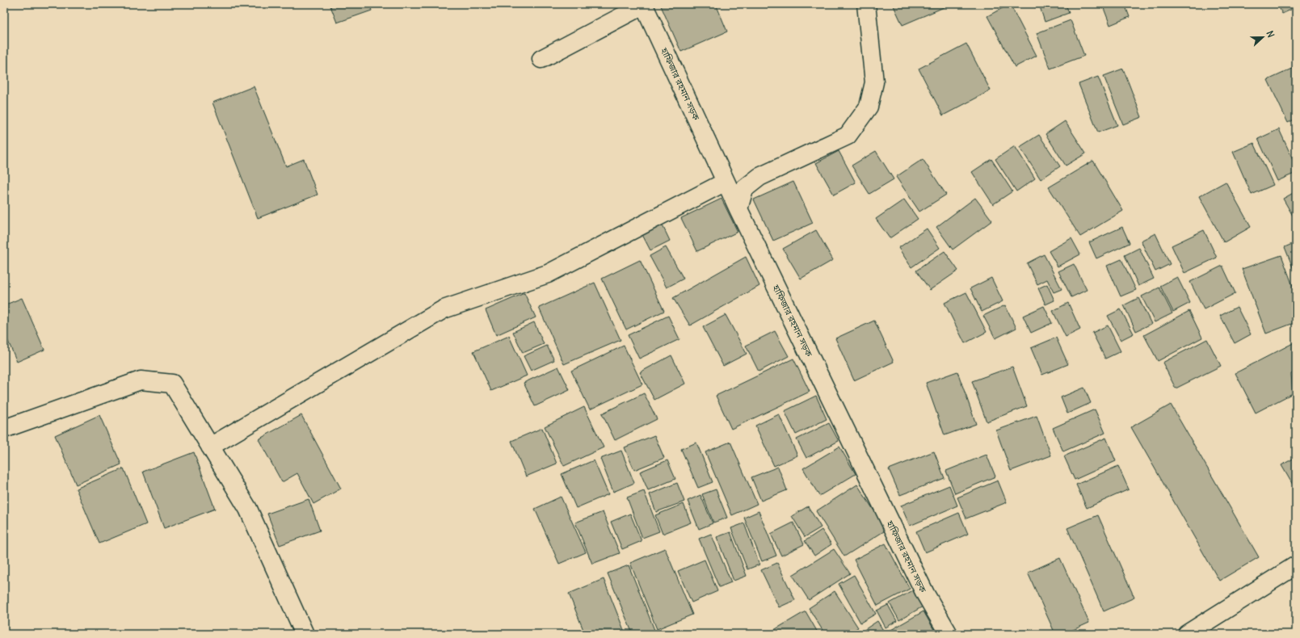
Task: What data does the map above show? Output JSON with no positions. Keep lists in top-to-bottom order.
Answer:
{
  "streets": {
    "street": ["হাফিজার রহমান সড়ক"]
  },
  "north": "right"
}
